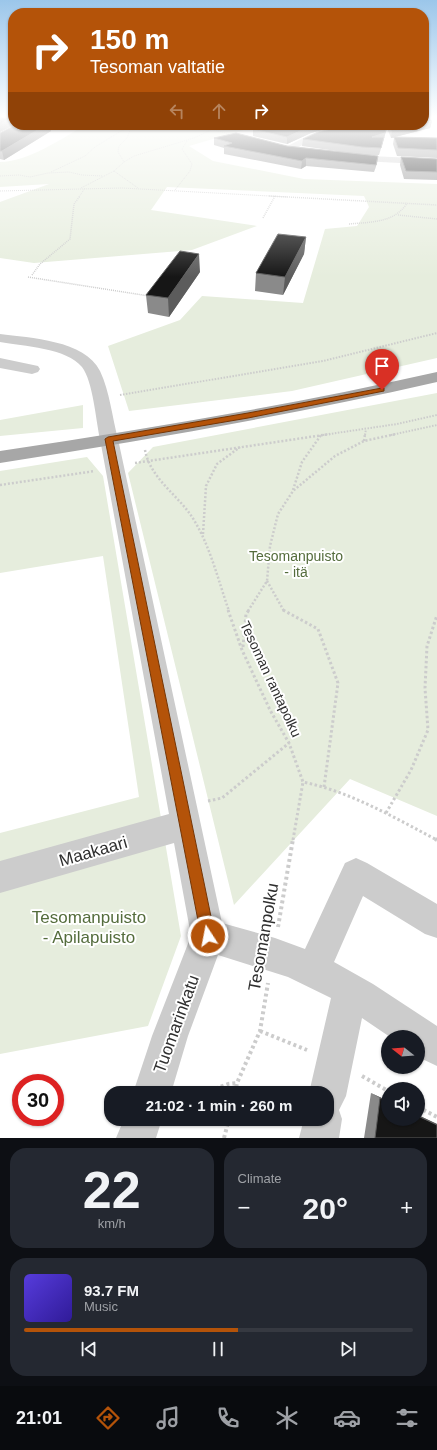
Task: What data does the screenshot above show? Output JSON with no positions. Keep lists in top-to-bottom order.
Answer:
{
  "streets": {
    "street": ["Maakaari", "Tuomarinkatu"],
    "path": ["Tesoman rantapolku", "Tesomanpolku"]
  },
  "crossings": [
    ["Tesoman rantapolku", "Tesomanpolku"]
  ],
  "parks": ["Tesomanpuisto - itä", "Tesomanpuisto - Apilapuisto"],
  "north": "left",
  "page": {
    "turn": ["150 m", "Tesoman valtatie"],
    "limit": "30",
    "trip": "21:02 · 1 min · 260 m",
    "tile": [
      ["22", "km/h"],
      "Climate"
    ],
    "heat": ["−", "20°", "+"],
    "song": ["93.7 FM", "Music"],
    "tabs": "21:01"
  }
}
